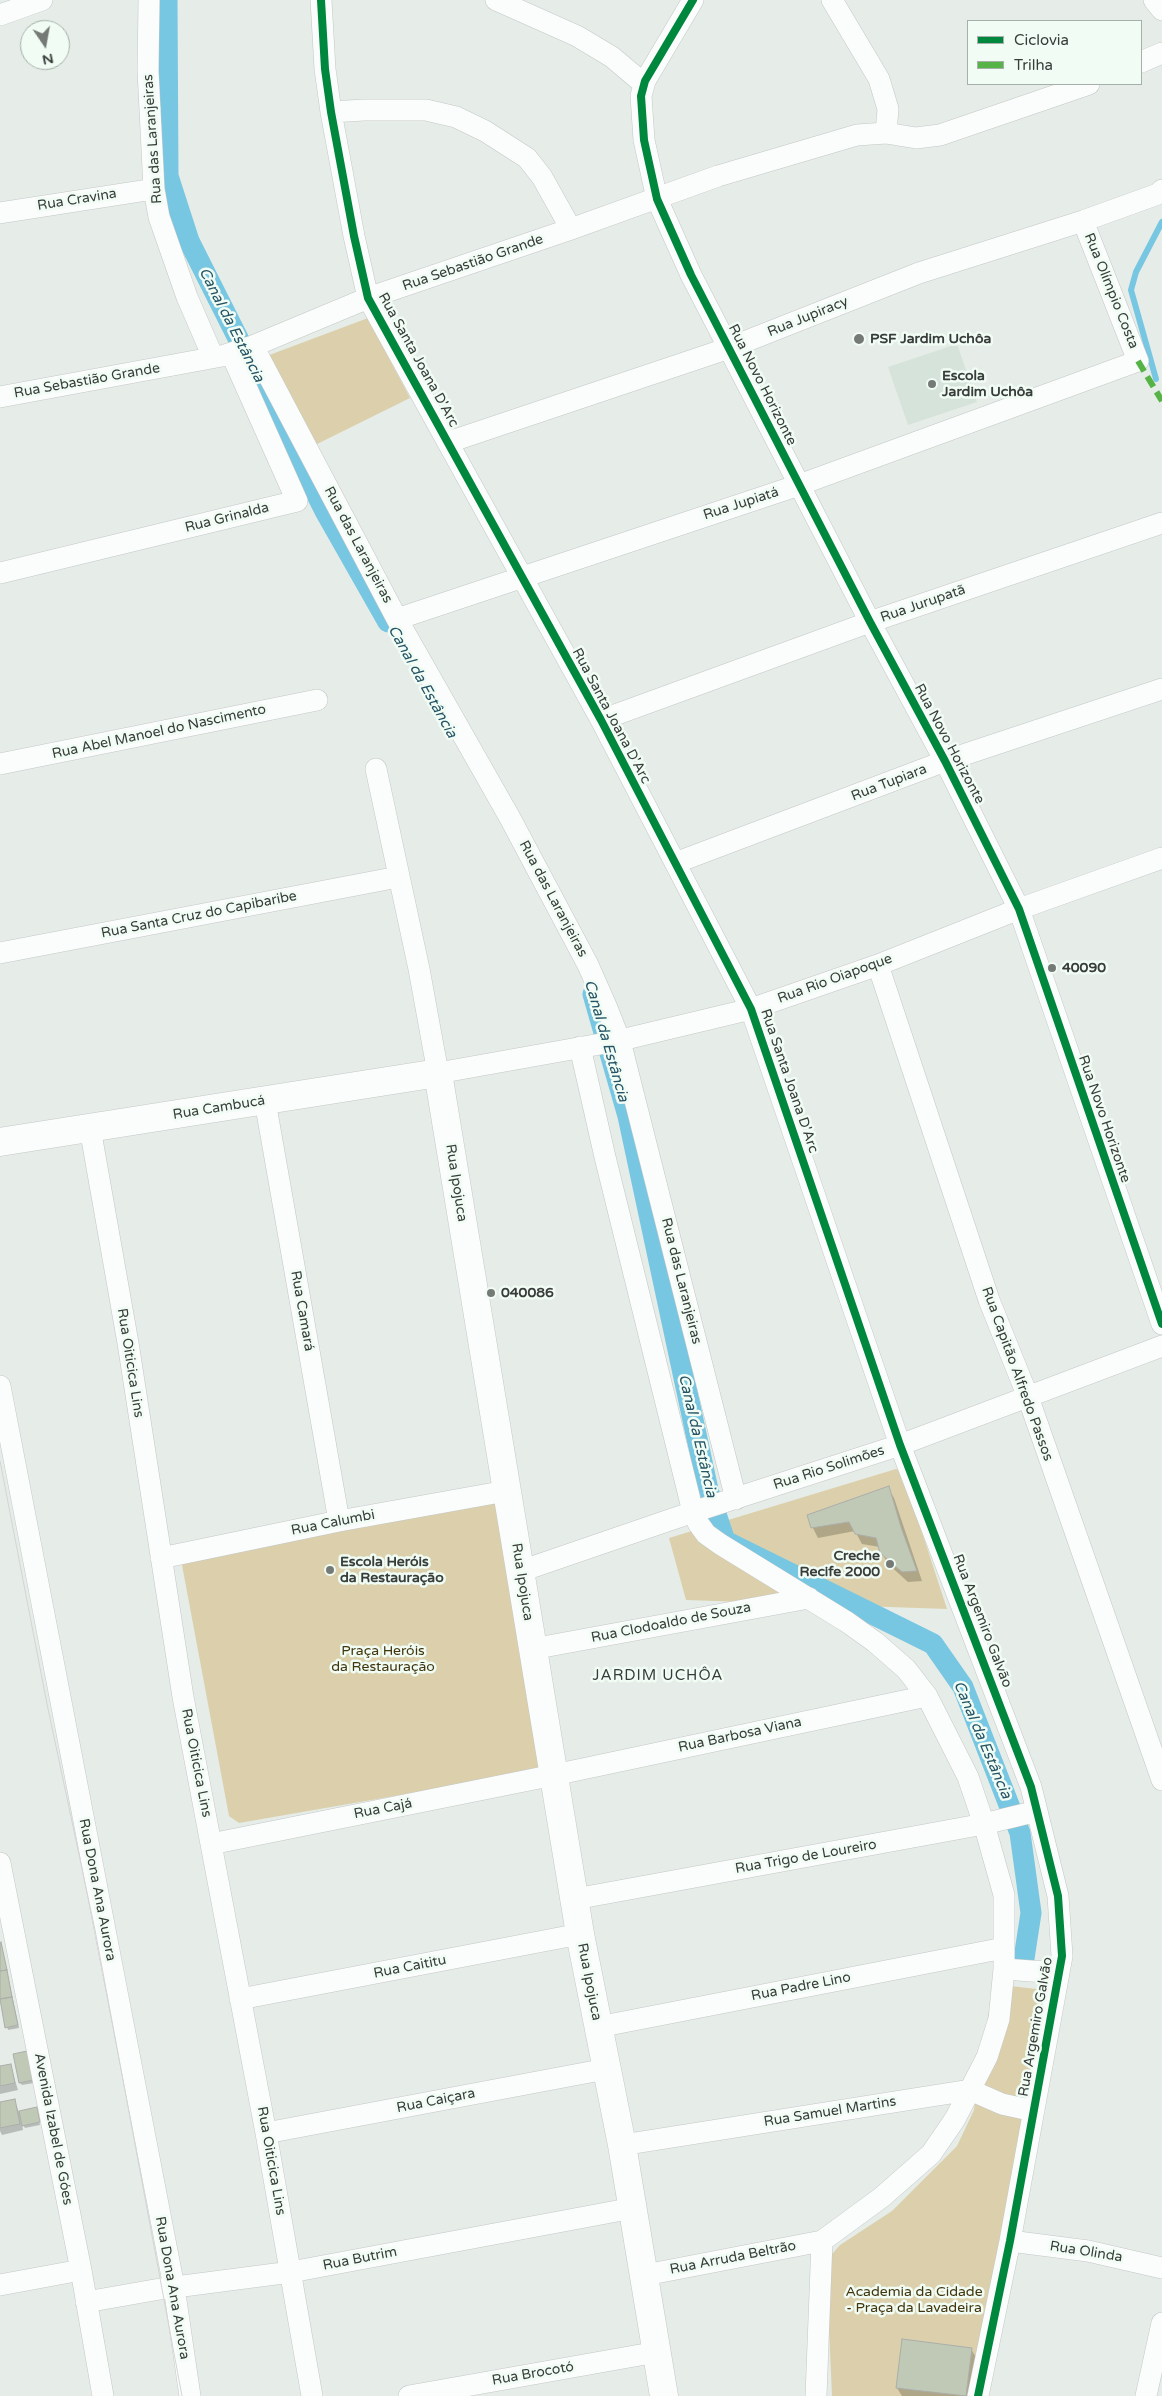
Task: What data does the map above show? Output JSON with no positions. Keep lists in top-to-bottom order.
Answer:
{
  "streets": {
    "main road": ["Rua Cambucá", "Rua Ipojuca"],
    "street": [
      "Rua das Laranjeiras",
      "Rua Cravina",
      "Rua Sebastião Grande",
      "Rua Olímpio Costa",
      "Rua Jupiracy",
      "Rua Santa Joana D'Arc",
      "Rua Novo Horizonte",
      "Rua Jupiatá",
      "Rua Grinalda",
      "Rua Jurupatã",
      "Rua Abel Manoel do Nascimento",
      "Rua Tupiara",
      "Rua Santa Cruz do Capibaribe",
      "Rua Rio Oiapoque",
      "Rua Camará",
      "Rua Oiticica Lins",
      "Rua Capitão Alfredo Passos",
      "Rua Rio Solimões",
      "Rua Calumbi",
      "Rua Argemiro Galvão",
      "Rua Clodoaldo de Souza",
      "Rua Barbosa Viana",
      "Rua Cajá",
      "Rua Trigo de Loureiro",
      "Rua Dona Ana Aurora",
      "Rua Caititu",
      "Rua Padre Lino",
      "Rua Caiçara",
      "Rua Samuel Martins",
      "Avenida Izabel de Góes",
      "Rua Olinda",
      "Rua Arruda Beltrão",
      "Rua Butrim",
      "Rua Brocotó"
    ]
  },
  "crossings": [
    ["Rua das Laranjeiras", "Rua Cravina"],
    ["Rua das Laranjeiras", "Rua Sebastião Grande"],
    ["Rua das Laranjeiras", "Rua Jupiatá"],
    ["Rua das Laranjeiras", "Rua Grinalda"],
    ["Rua das Laranjeiras", "Rua Rio Oiapoque"],
    ["Rua das Laranjeiras", "Rua Rio Solimões"],
    ["Rua Sebastião Grande", "Rua Santa Joana D'Arc"],
    ["Rua Sebastião Grande", "Rua Novo Horizonte"],
    ["Rua Sebastião Grande", "Rua Grinalda"],
    ["Rua Olímpio Costa", "Rua Jupiracy"],
    ["Rua Olímpio Costa", "Rua Jupiatá"],
    ["Rua Jupiracy", "Rua Santa Joana D'Arc"],
    ["Rua Jupiracy", "Rua Novo Horizonte"],
    ["Rua Santa Joana D'Arc", "Rua Jupiatá"],
    ["Rua Santa Joana D'Arc", "Rua Jurupatã"],
    ["Rua Santa Joana D'Arc", "Rua Tupiara"],
    ["Rua Santa Joana D'Arc", "Rua Rio Oiapoque"],
    ["Rua Santa Joana D'Arc", "Rua Rio Solimões"],
    ["Rua Santa Joana D'Arc", "Rua Argemiro Galvão"],
    ["Rua Novo Horizonte", "Rua Jupiatá"],
    ["Rua Novo Horizonte", "Rua Jurupatã"],
    ["Rua Novo Horizonte", "Rua Tupiara"],
    ["Rua Novo Horizonte", "Rua Rio Oiapoque"],
    ["Rua Santa Cruz do Capibaribe", "Rua Ipojuca"],
    ["Rua Rio Oiapoque", "Rua Cambucá"],
    ["Rua Rio Oiapoque", "Rua Ipojuca"],
    ["Rua Rio Oiapoque", "Rua Capitão Alfredo Passos"],
    ["Rua Cambucá", "Rua Ipojuca"],
    ["Rua Cambucá", "Rua Camará"],
    ["Rua Cambucá", "Rua Oiticica Lins"],
    ["Rua Ipojuca", "Rua Rio Solimões"],
    ["Rua Ipojuca", "Rua Calumbi"],
    ["Rua Ipojuca", "Rua Clodoaldo de Souza"],
    ["Rua Ipojuca", "Rua Barbosa Viana"],
    ["Rua Ipojuca", "Rua Cajá"],
    ["Rua Ipojuca", "Rua Trigo de Loureiro"],
    ["Rua Ipojuca", "Rua Caititu"],
    ["Rua Ipojuca", "Rua Padre Lino"],
    ["Rua Ipojuca", "Rua Caiçara"],
    ["Rua Ipojuca", "Rua Samuel Martins"],
    ["Rua Ipojuca", "Rua Arruda Beltrão"],
    ["Rua Ipojuca", "Rua Butrim"],
    ["Rua Ipojuca", "Rua Brocotó"],
    ["Rua Camará", "Rua Calumbi"],
    ["Rua Oiticica Lins", "Rua Calumbi"],
    ["Rua Oiticica Lins", "Rua Cajá"],
    ["Rua Oiticica Lins", "Rua Caititu"],
    ["Rua Oiticica Lins", "Rua Caiçara"],
    ["Rua Oiticica Lins", "Rua Butrim"],
    ["Rua Capitão Alfredo Passos", "Rua Rio Solimões"],
    ["Rua Rio Solimões", "Rua Argemiro Galvão"],
    ["Rua Argemiro Galvão", "Rua Trigo de Loureiro"],
    ["Rua Argemiro Galvão", "Rua Olinda"],
    ["Rua Barbosa Viana", "Rua Cajá"],
    ["Rua Dona Ana Aurora", "Rua Butrim"],
    ["Avenida Izabel de Góes", "Rua Butrim"]
  ],
  "districts": ["JARDIM UCHÔA"],
  "water": ["Canal da Estância"],
  "parks": ["Praça Heróis da Restauração", "Academia da Cidade - Praça da Lavadeira"],
  "places": [
    "PSF Jardim Uchôa",
    "Escola Jardim Uchôa",
    "40090",
    "040086",
    "Creche Recife 2000",
    "Escola Heróis da Restauração"
  ],
  "legend": ["Ciclovia", "Trilha"],
  "north": "bottom"
}
